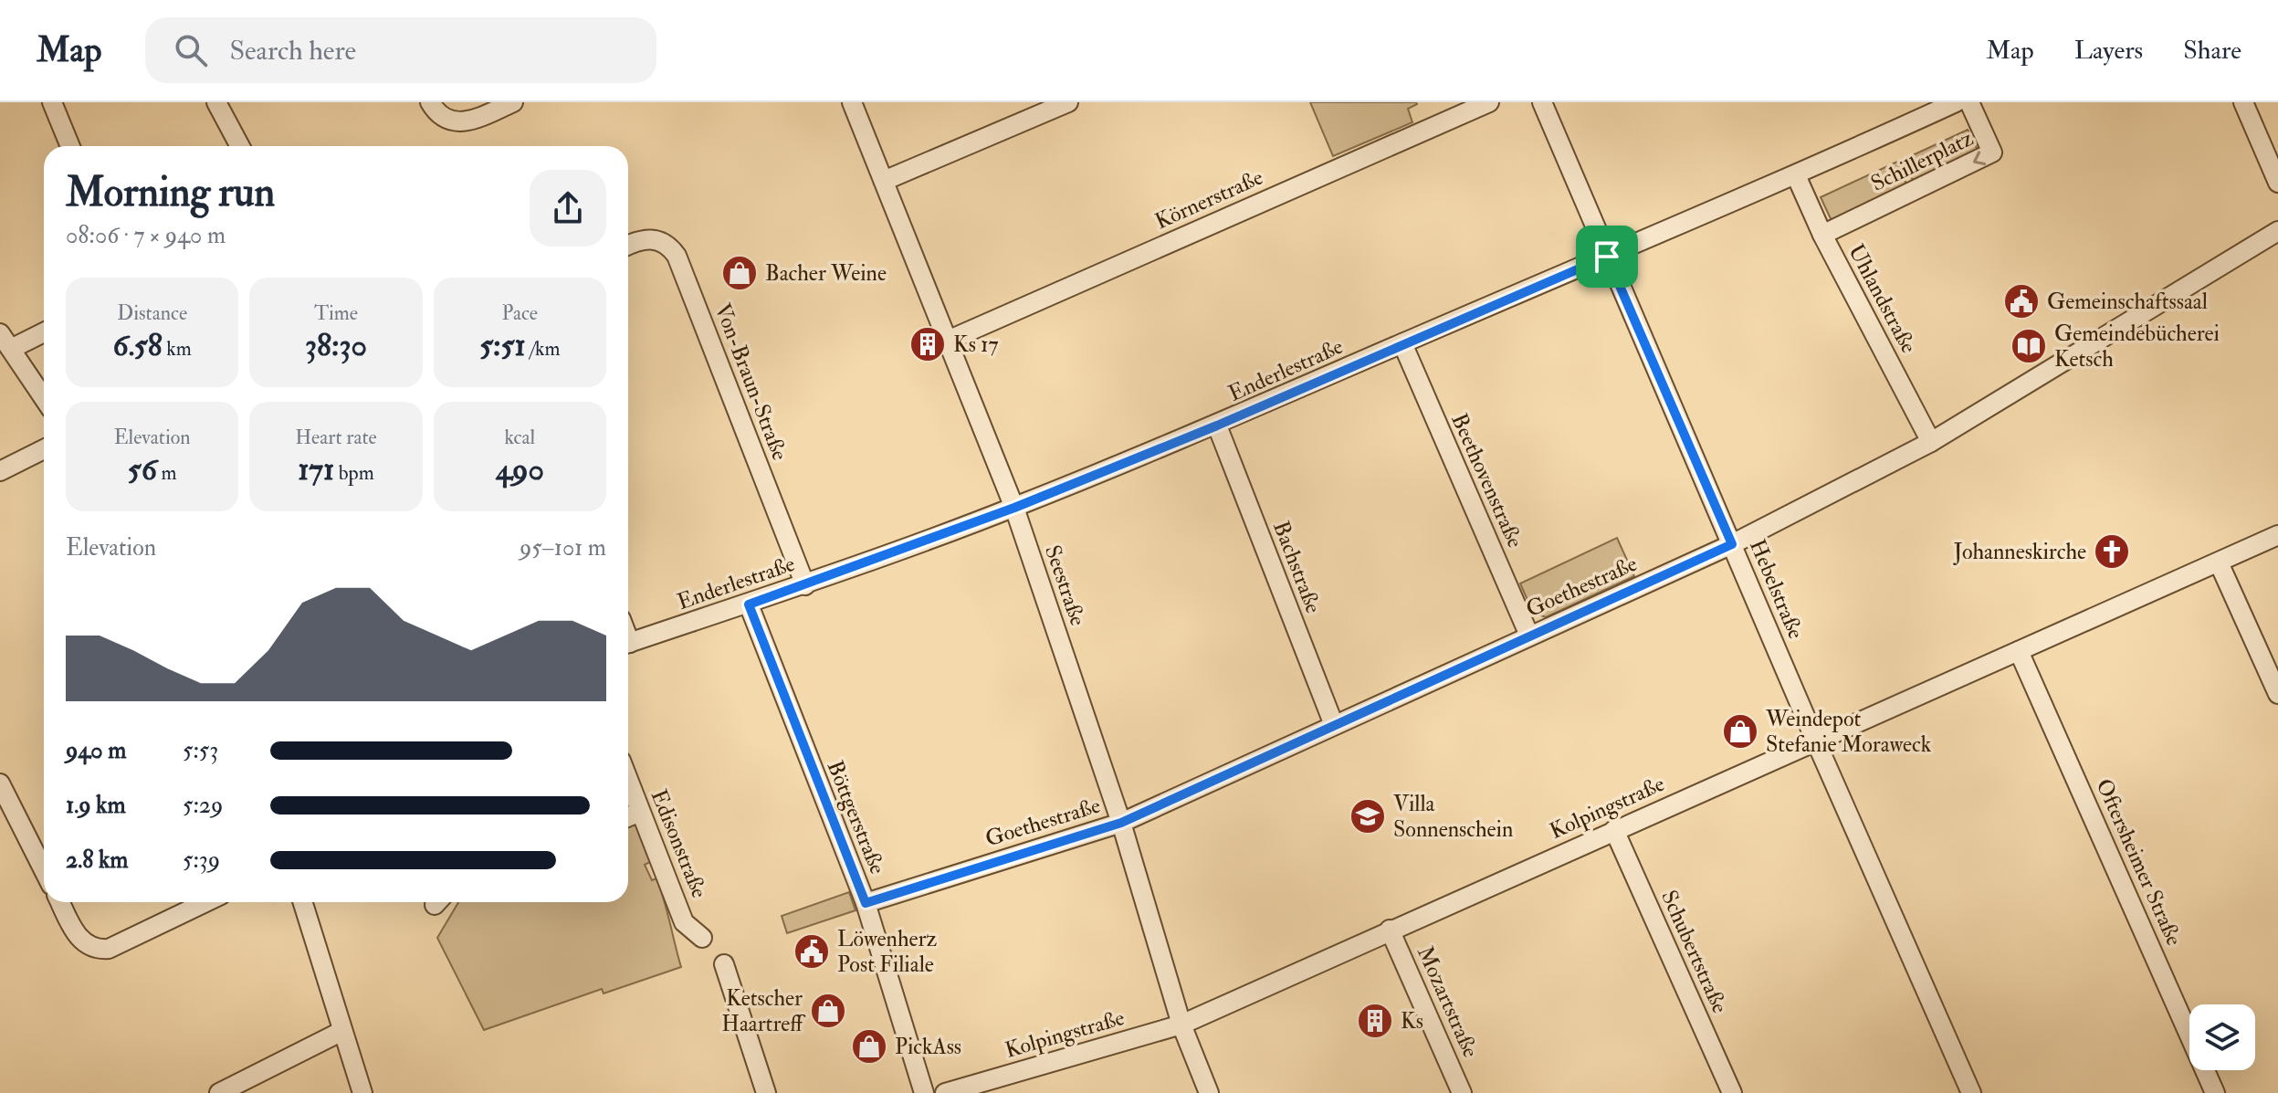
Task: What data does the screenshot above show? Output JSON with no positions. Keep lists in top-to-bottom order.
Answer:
{
  "streets": {
    "street": [
      "Schillerplatz",
      "Körnerstraße",
      "Uhlandstraße",
      "Enderlestraße",
      "Von-Braun-Straße",
      "Beethovenstraße",
      "Bachstraße",
      "Seestraße",
      "Goethestraße",
      "Hebelstraße",
      "Kolpingstraße",
      "Böttgerstraße",
      "Edisonstraße",
      "Oftersheimer Straße",
      "Schubertstraße",
      "Mozartstraße"
    ]
  },
  "crossings": [
    ["Schillerplatz", "Uhlandstraße"],
    ["Körnerstraße", "Seestraße"],
    ["Uhlandstraße", "Enderlestraße"],
    ["Uhlandstraße", "Goethestraße"],
    ["Enderlestraße", "Von-Braun-Straße"],
    ["Enderlestraße", "Beethovenstraße"],
    ["Enderlestraße", "Bachstraße"],
    ["Enderlestraße", "Seestraße"],
    ["Enderlestraße", "Hebelstraße"],
    ["Enderlestraße", "Böttgerstraße"],
    ["Beethovenstraße", "Goethestraße"],
    ["Bachstraße", "Goethestraße"],
    ["Seestraße", "Goethestraße"],
    ["Seestraße", "Kolpingstraße"],
    ["Goethestraße", "Hebelstraße"],
    ["Goethestraße", "Böttgerstraße"],
    ["Hebelstraße", "Kolpingstraße"],
    ["Kolpingstraße", "Oftersheimer Straße"],
    ["Kolpingstraße", "Schubertstraße"],
    ["Kolpingstraße", "Mozartstraße"]
  ],
  "one_way": ["Schillerplatz"],
  "places": {
    "shop": [
      "Bacher Weine",
      "Weindepot Stefanie Moraweck",
      "Ketscher Haartreff",
      "PickAss"
    ],
    "public building": ["Gemeinschaftssaal", "Löwenherz Post Filiale"],
    "building": ["Ks 17", "Ks"],
    "library": ["Gemeindebücherei Ketsch"],
    "church": ["Johanneskirche"],
    "school or university": ["Villa Sonnenschein"]
  },
  "page": {
    "header": "Map",
    "search": "Search here",
    "nav": ["Map", "Layers", "Share"],
    "heading": ["Morning run", "08:06 · 7 × 940 m"],
    "stats": [
      ["Distance", "6.58 km"],
      ["Time", "38:30"],
      ["Pace", "5:51 /km"],
      ["Elevation", "56 m"],
      ["Heart rate", "171 bpm"],
      ["kcal", "490"]
    ],
    "chart": ["Elevation", "95–101 m"],
    "list": [
      {
        "name": "940 m",
        "note": "5:53"
      },
      {
        "name": "1.9 km",
        "note": "5:29"
      },
      {
        "name": "2.8 km",
        "note": "5:39"
      }
    ]
  }
}
